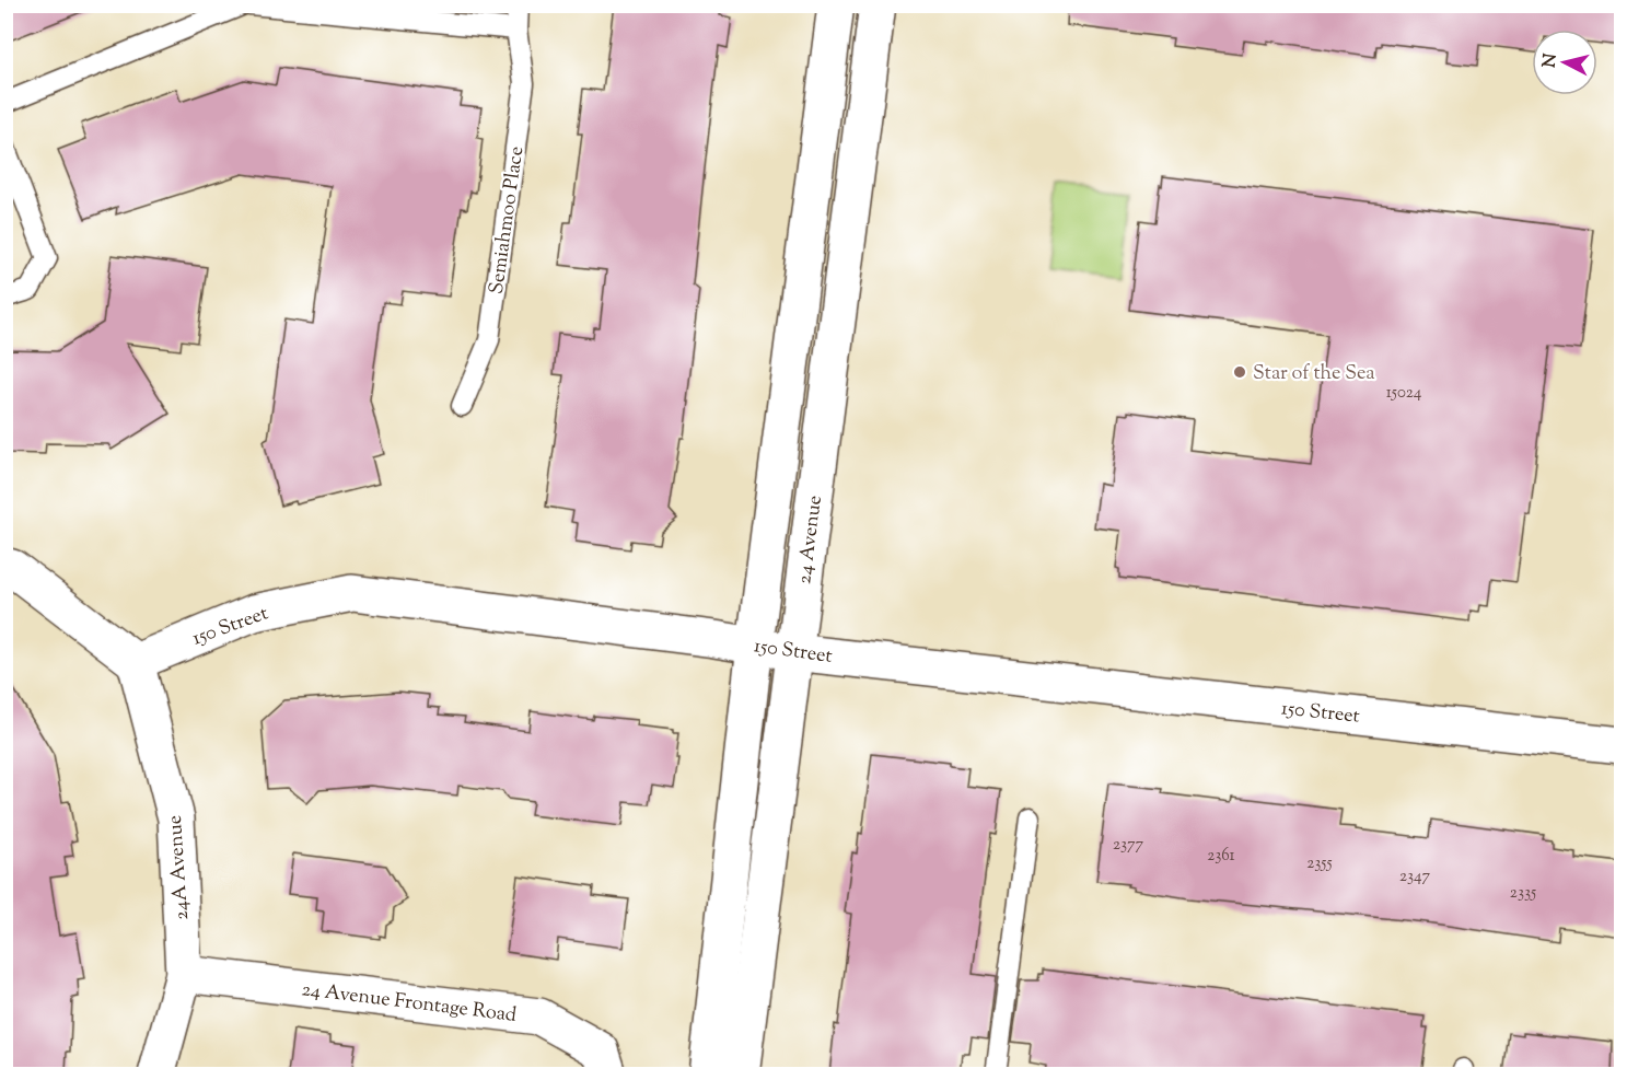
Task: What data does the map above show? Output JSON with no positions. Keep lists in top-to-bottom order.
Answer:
{
  "streets": {
    "street": [
      "24 Avenue",
      "150 Street",
      "24A Avenue",
      "24 Avenue Frontage Road"
    ],
    "lane": ["Semiahmoo Place"]
  },
  "crossings": [
    ["24 Avenue", "150 Street"],
    ["150 Street", "24A Avenue"],
    ["24A Avenue", "24 Avenue Frontage Road"]
  ],
  "places": ["Star of the Sea"],
  "house_numbers": [
    "15024",
    "2377",
    "2361",
    "2355",
    "2347",
    "2335"
  ],
  "north": "left"
}
